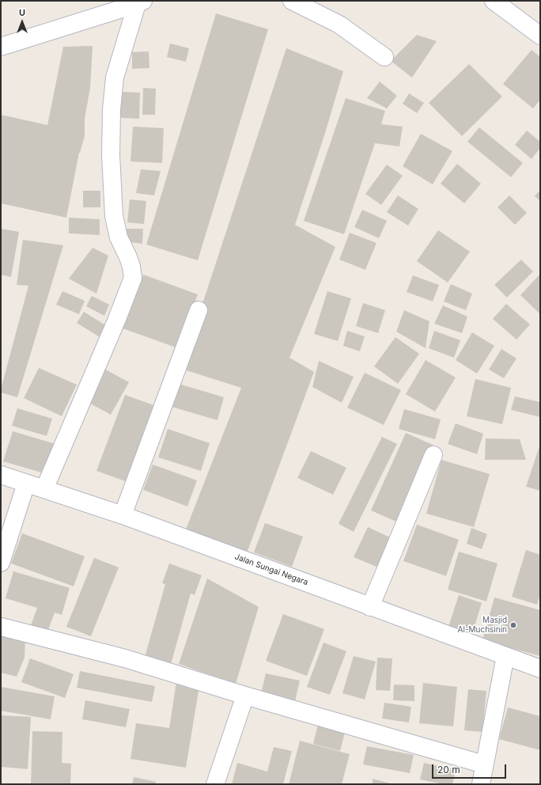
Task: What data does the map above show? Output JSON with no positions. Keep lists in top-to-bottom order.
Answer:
{
  "streets": {
    "street": ["Jalan Sungai Negara"]
  },
  "places": ["Masjid Al-Muchsinin"],
  "scale_bar": "20 m",
  "north": "top"
}
